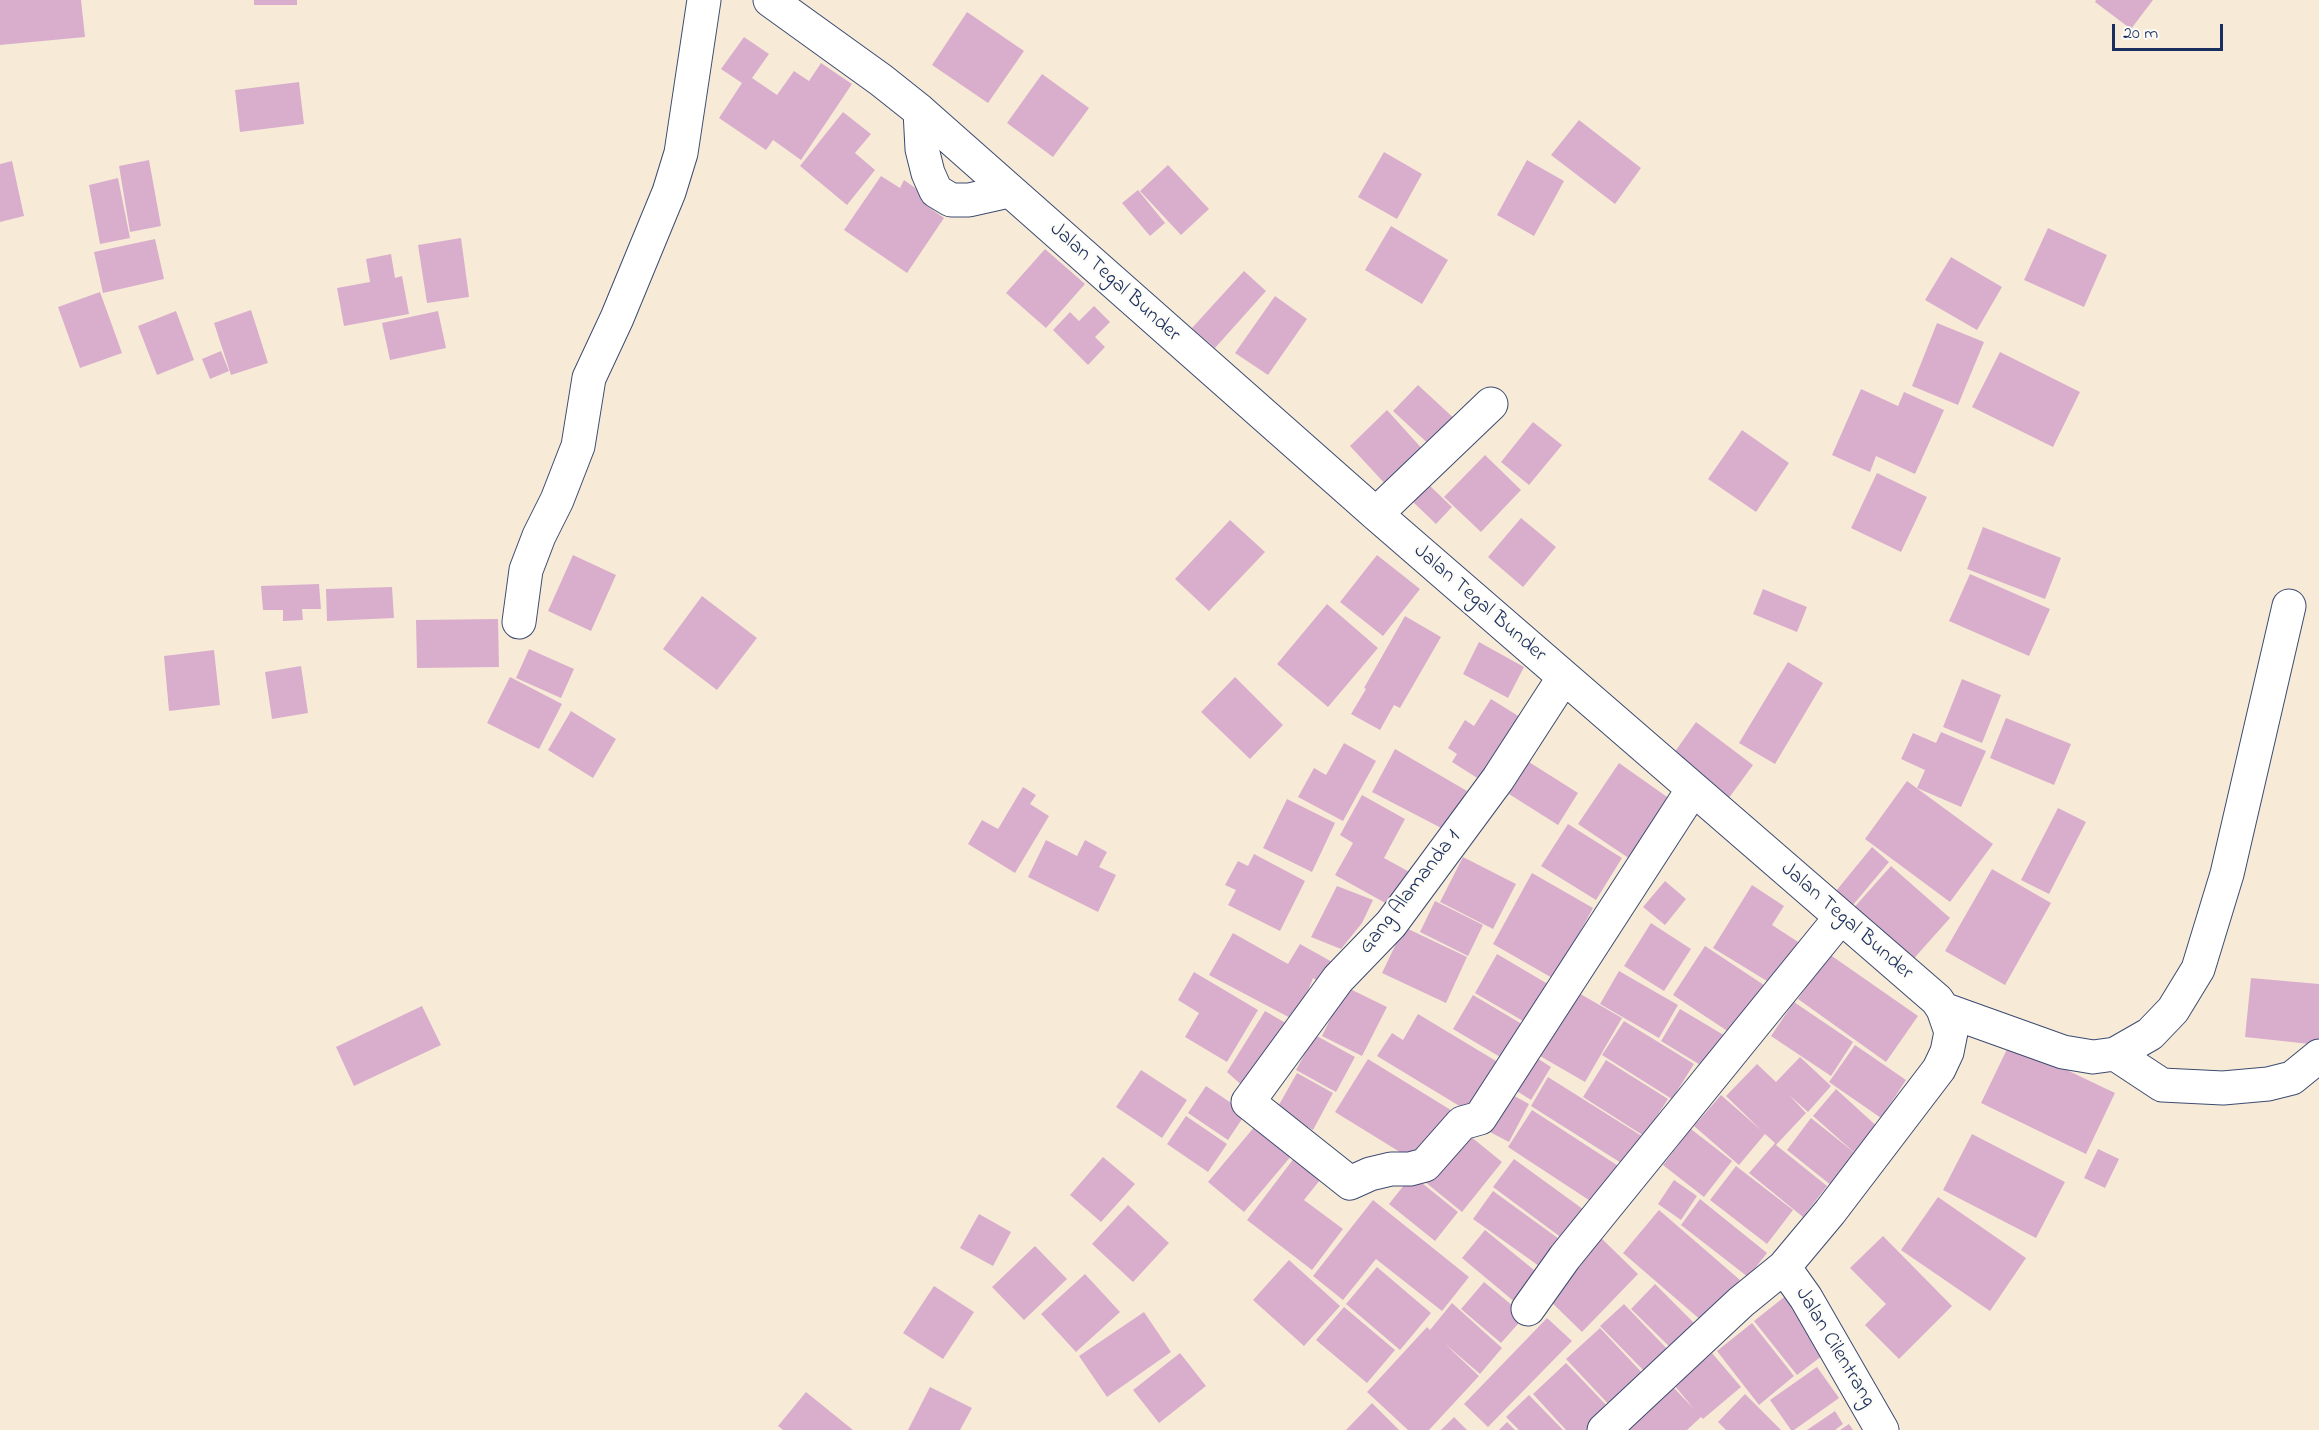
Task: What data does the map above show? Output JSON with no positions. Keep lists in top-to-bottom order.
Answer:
{
  "streets": {
    "street": ["Jalan Tegal Bunder", "Gang Alamanda 1", "Jalan Cilentrang"]
  },
  "crossings": [
    ["Jalan Tegal Bunder", "Gang Alamanda 1"]
  ],
  "scale_bar": "20 m"
}
